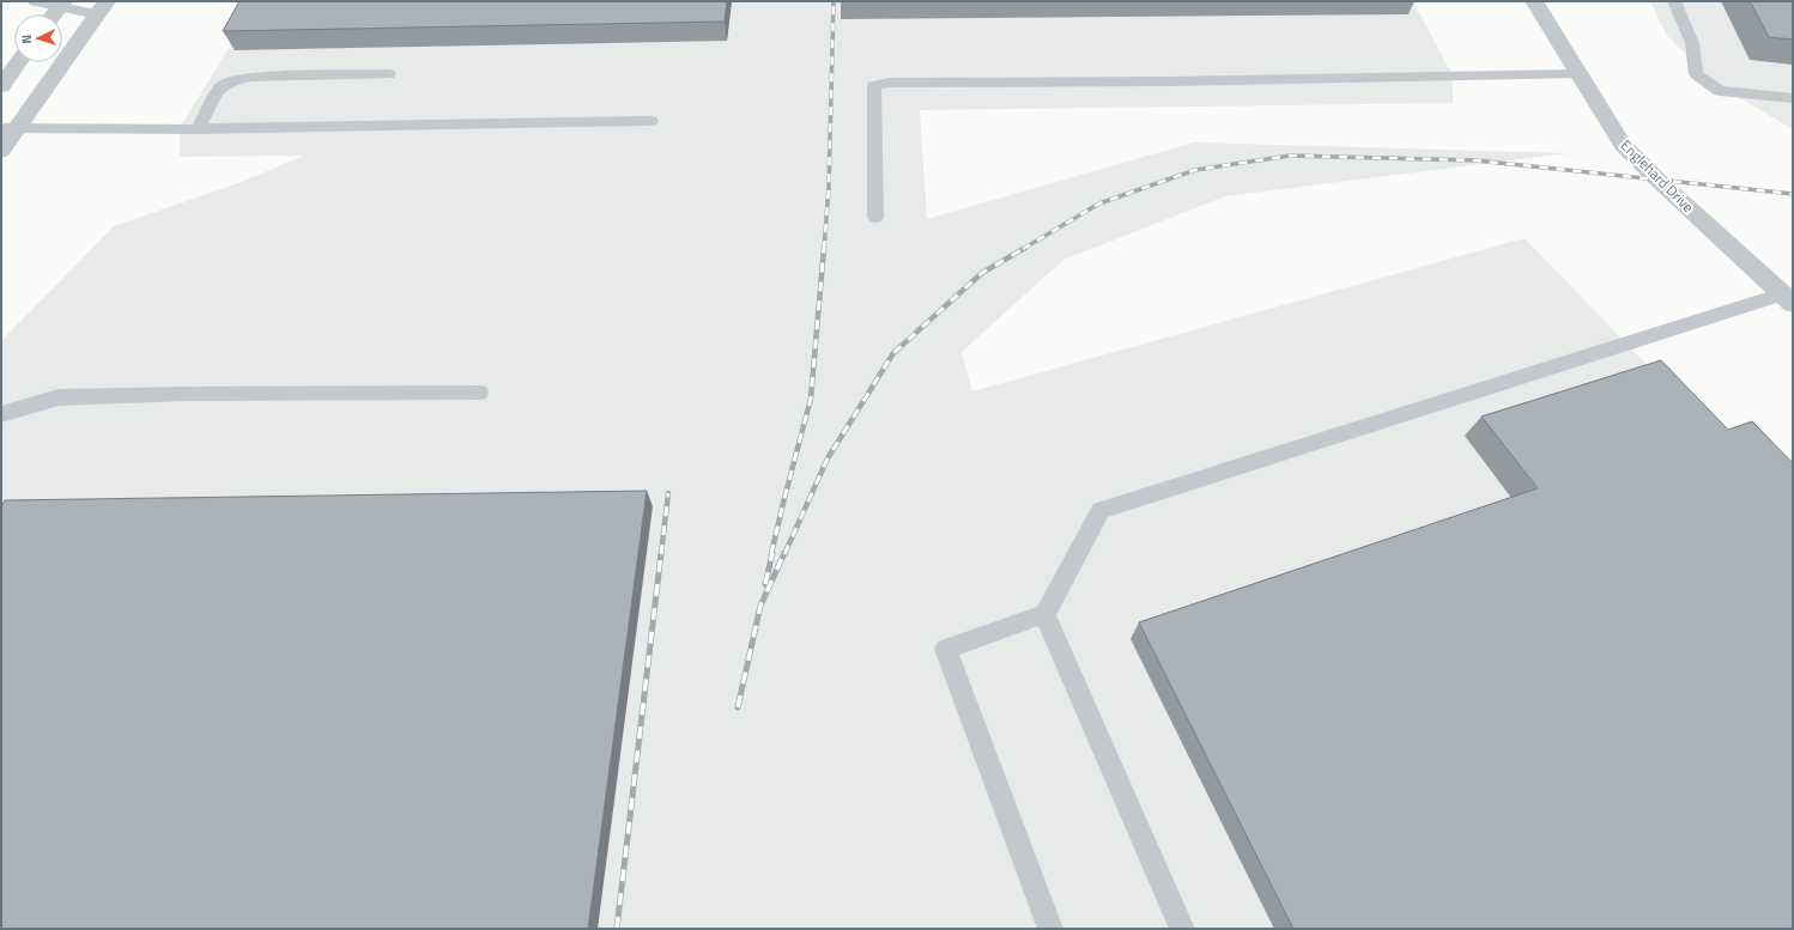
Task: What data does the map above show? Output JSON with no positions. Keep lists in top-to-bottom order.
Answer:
{
  "streets": {
    "street": ["Englehard Drive"]
  },
  "north": "left"
}
